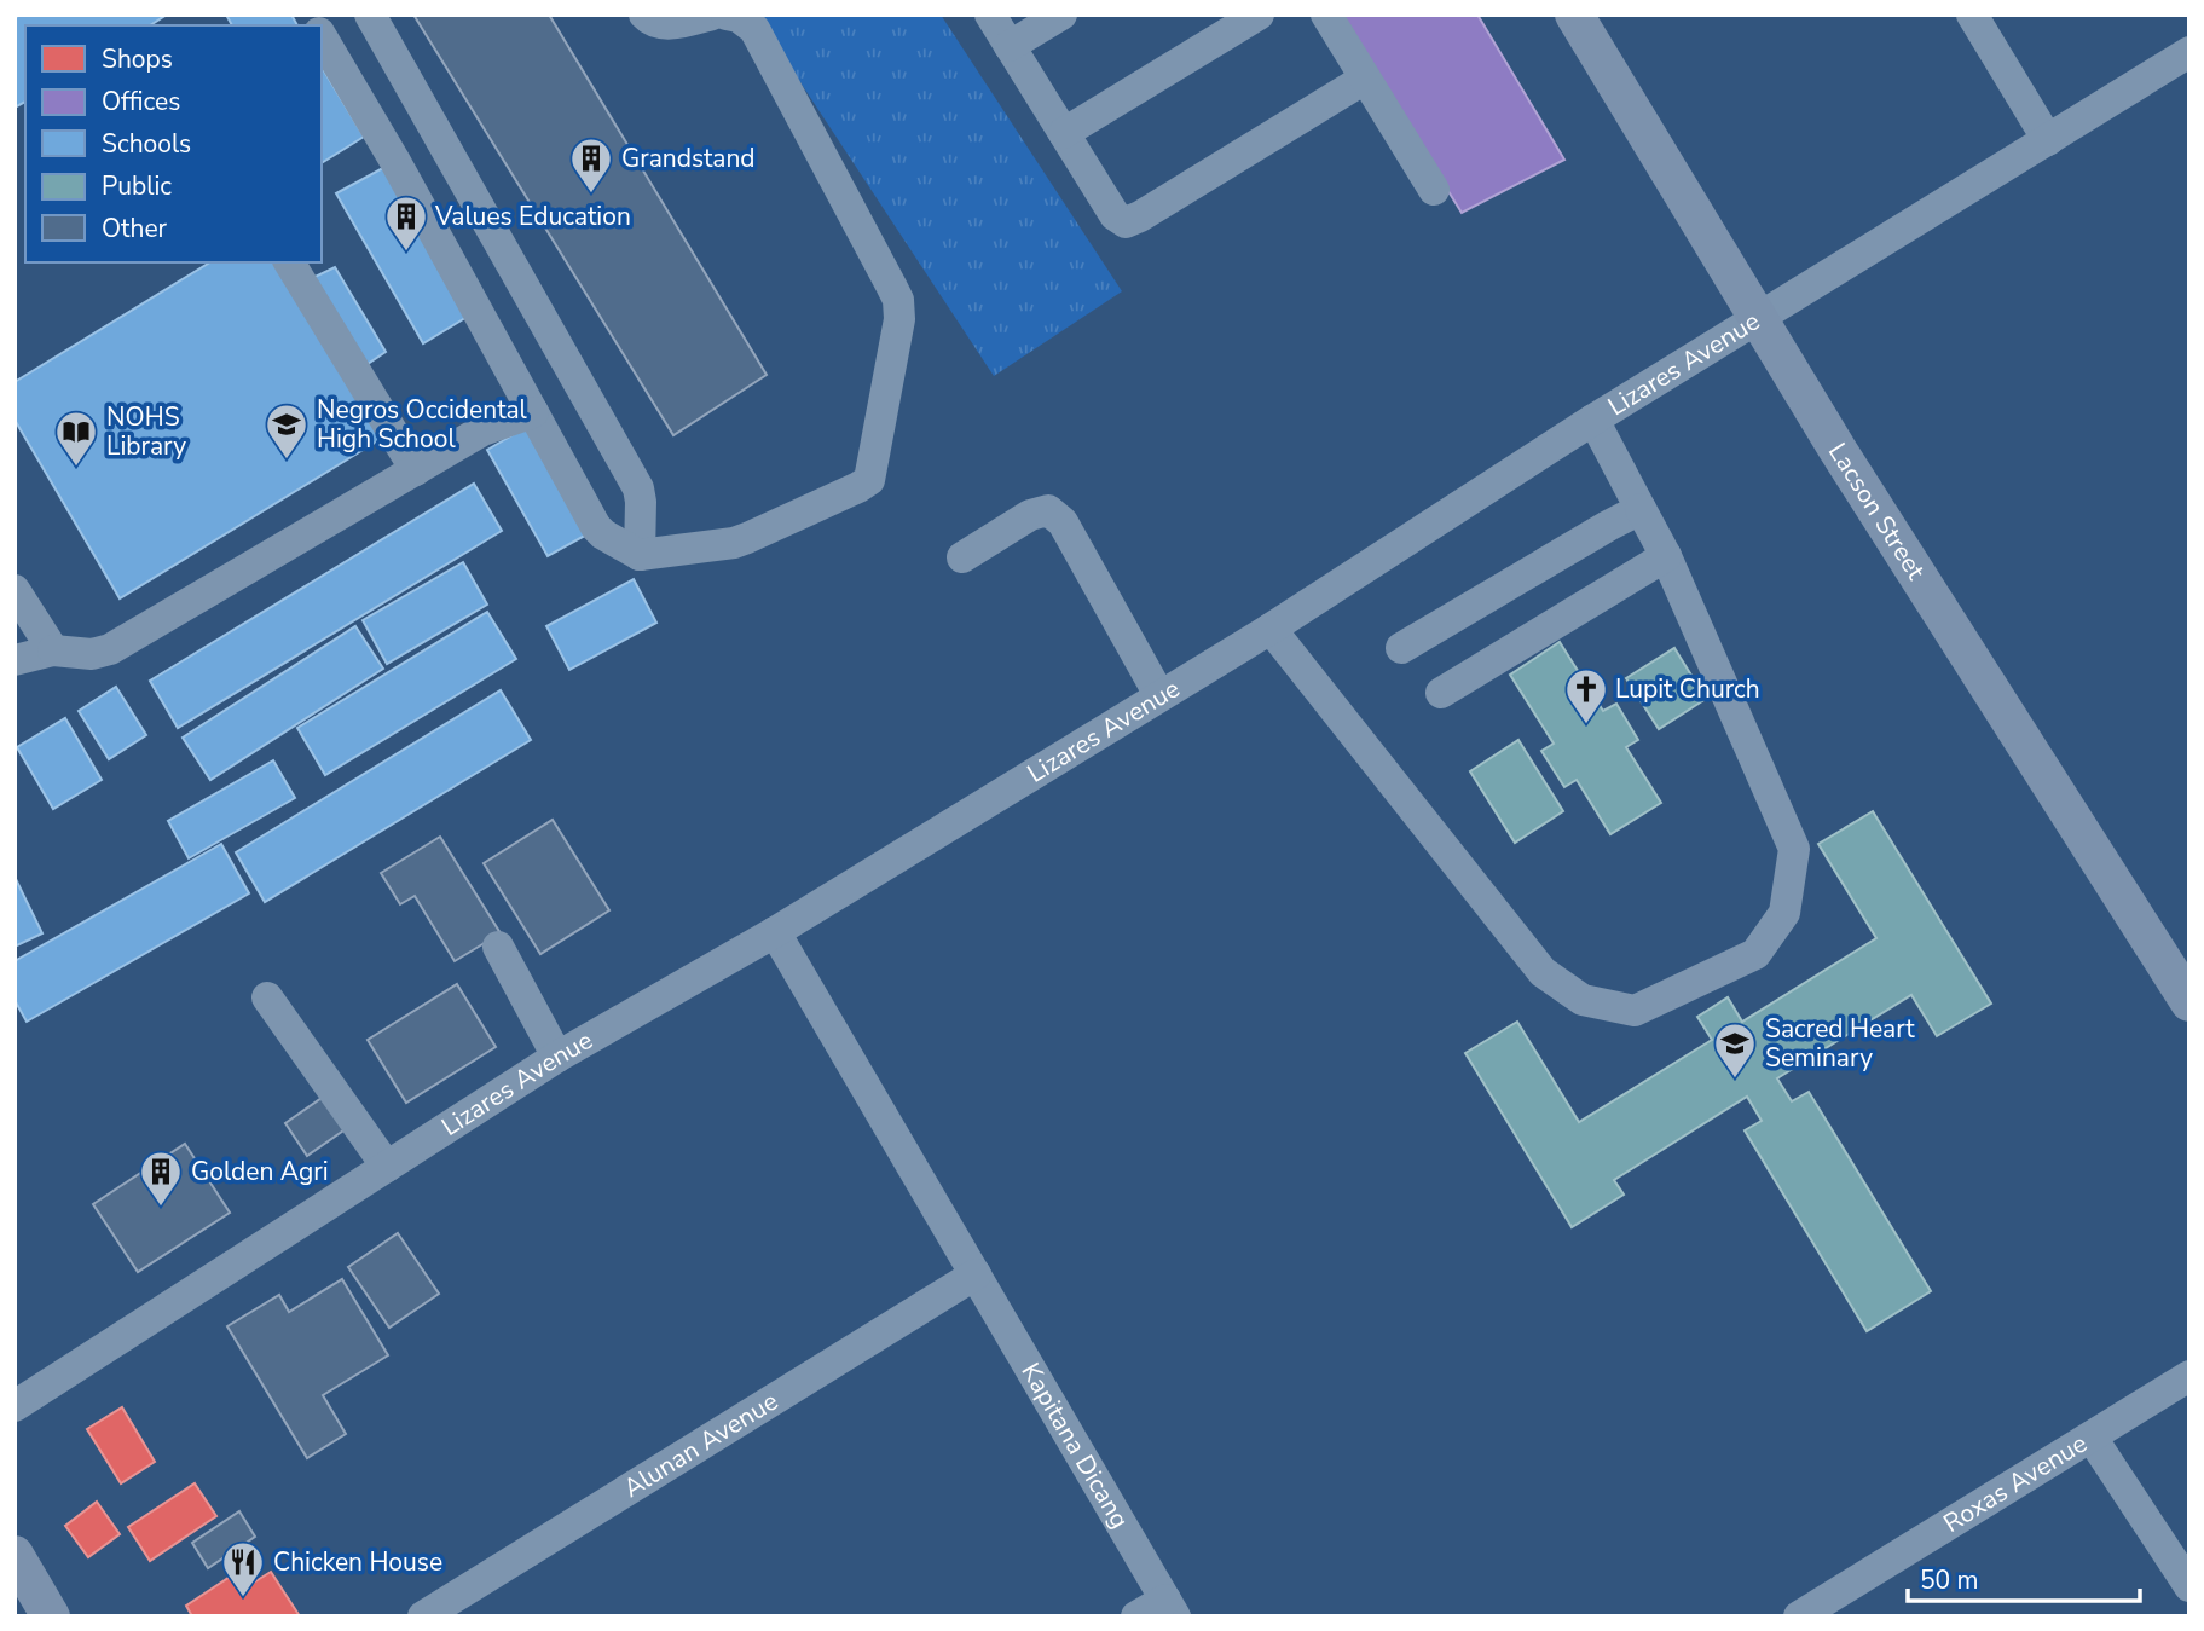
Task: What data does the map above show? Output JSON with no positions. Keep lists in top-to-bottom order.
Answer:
{
  "streets": {
    "main road": ["Lacson Street"],
    "street": [
      "Lizares Avenue",
      "Alunan Avenue",
      "Kapitana Dicang",
      "Roxas Avenue"
    ]
  },
  "crossings": [
    ["Lizares Avenue", "Lacson Street"],
    ["Lizares Avenue", "Kapitana Dicang"],
    ["Alunan Avenue", "Kapitana Dicang"]
  ],
  "places": {
    "building": ["Grandstand", "Values Education", "Golden Agri"],
    "school or university": ["Negros Occidental High School", "Sacred Heart Seminary"],
    "library": ["NOHS Library"],
    "church": ["Lupit Church"],
    "restaurant": ["Chicken House"]
  },
  "legend": [
    "Shops",
    "Offices",
    "Schools",
    "Public",
    "Other"
  ],
  "scale_bar": "50 m"
}
